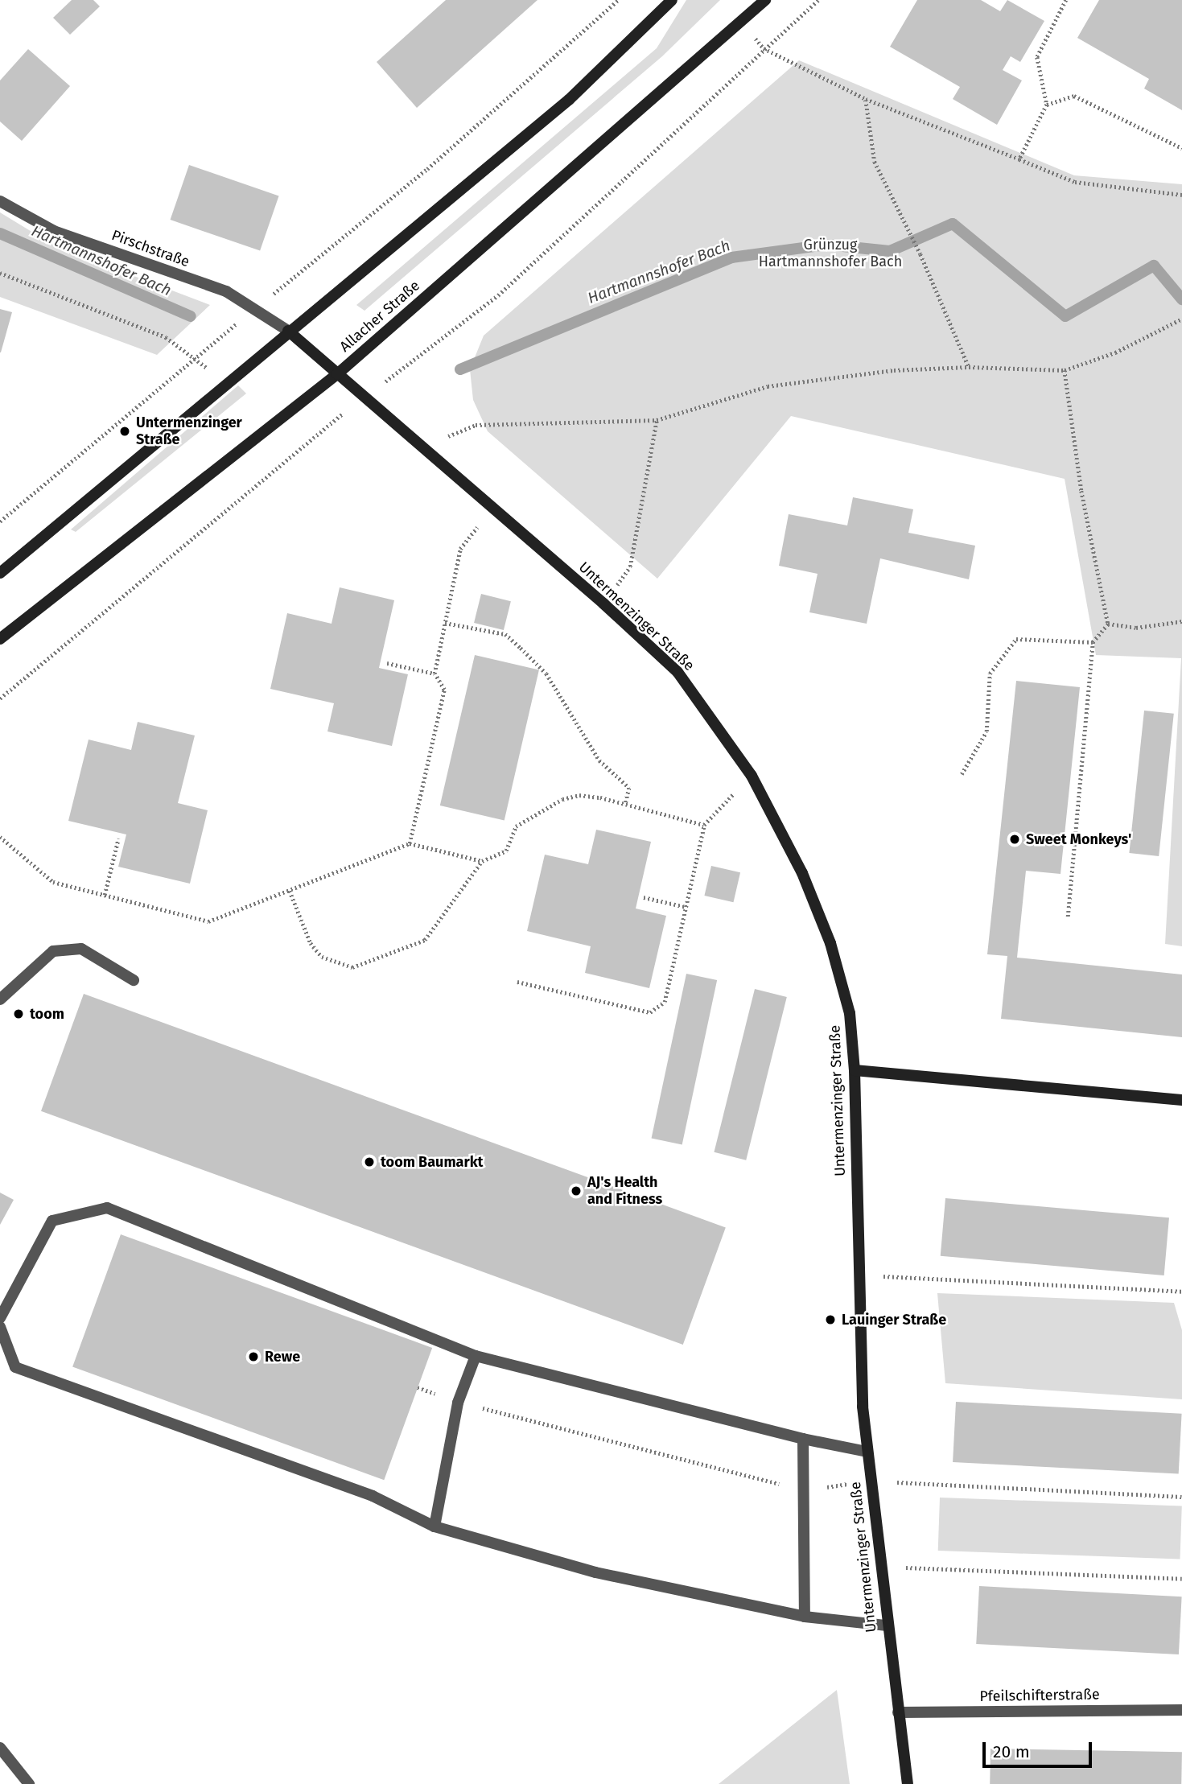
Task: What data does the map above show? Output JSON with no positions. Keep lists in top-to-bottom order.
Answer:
{
  "streets": {
    "street": [
      "Pirschstraße",
      "Allacher Straße",
      "Untermenzinger Straße",
      "Pfeilschifterstraße"
    ]
  },
  "crossings": [
    ["Pirschstraße", "Untermenzinger Straße"],
    ["Allacher Straße", "Untermenzinger Straße"],
    ["Untermenzinger Straße", "Pfeilschifterstraße"]
  ],
  "water": ["Hartmannshofer Bach"],
  "parks": ["Grünzug Hartmannshofer Bach"],
  "places": [
    "Untermenzinger Straße",
    "Sweet Monkeys'",
    "toom",
    "toom Baumarkt",
    "AJ's Health and Fitness",
    "Lauinger Straße",
    "Rewe"
  ],
  "scale_bar": "20 m"
}
